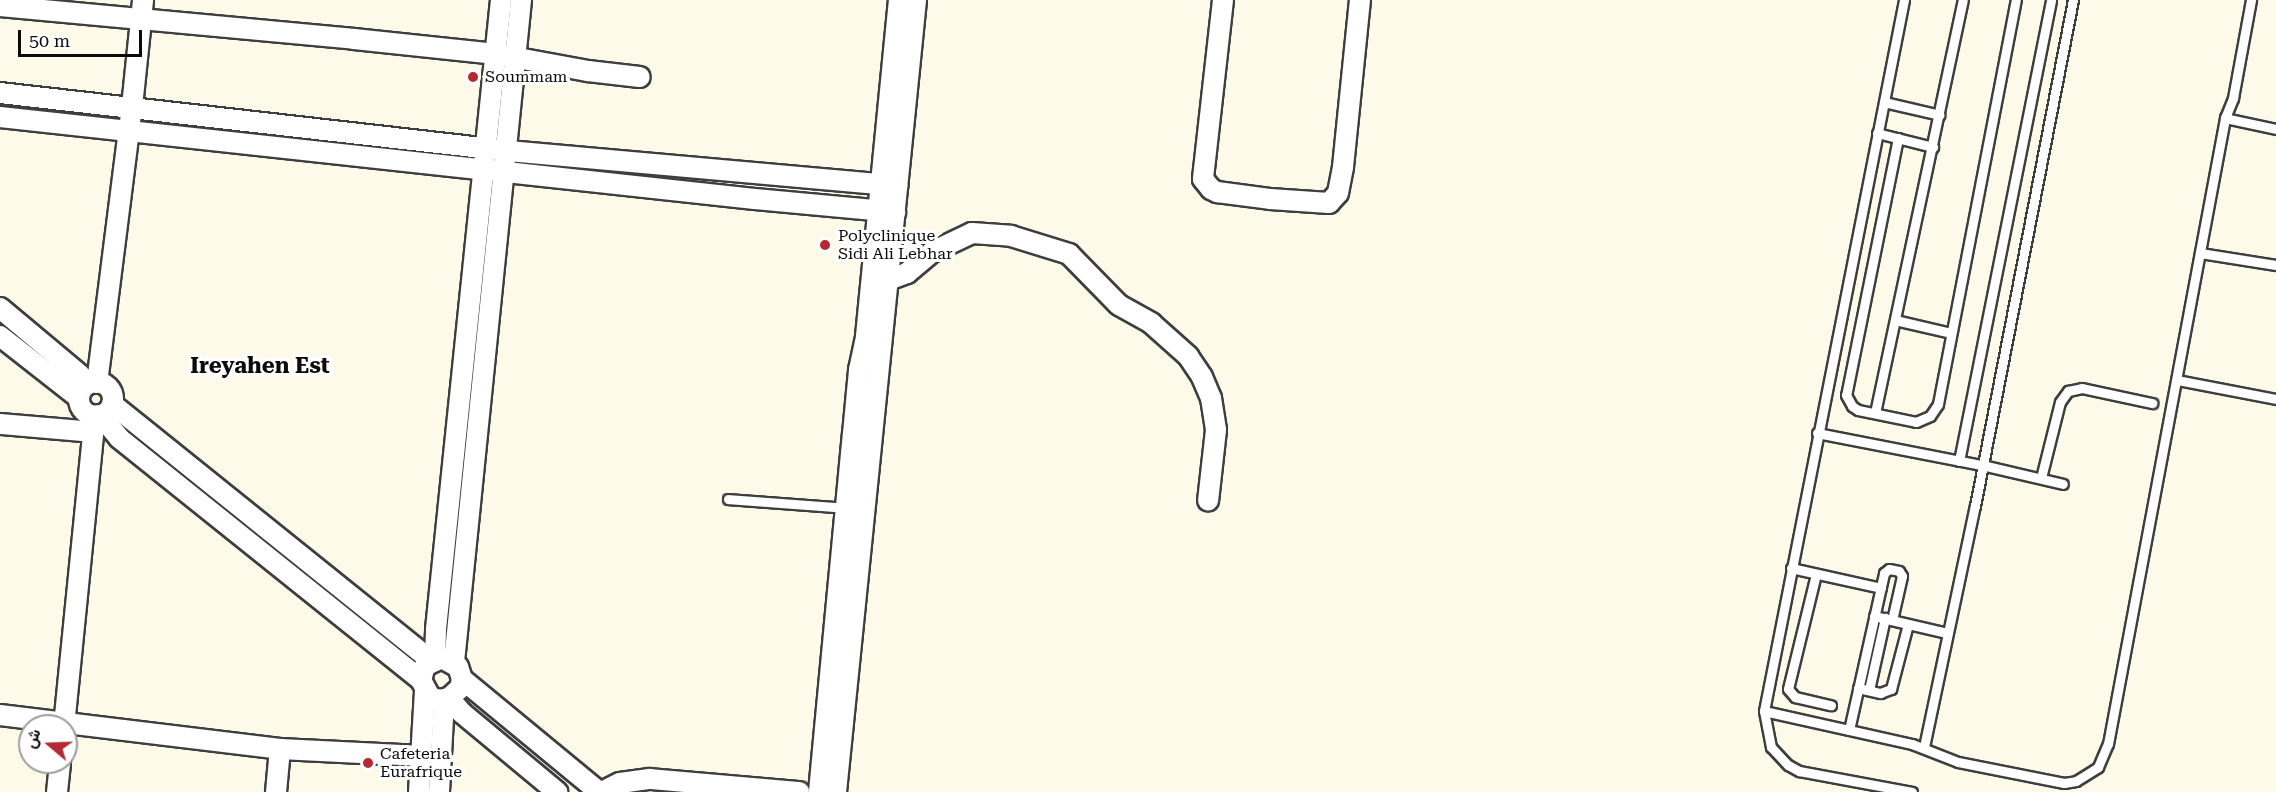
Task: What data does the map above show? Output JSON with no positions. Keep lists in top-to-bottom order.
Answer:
{
  "districts": ["Ireyahen Est"],
  "places": ["Soummam", "Polyclinique Sidi Ali Lebhar", "Cafeteria Eurafrique"],
  "scale_bar": "50 m",
  "north": "left"
}
